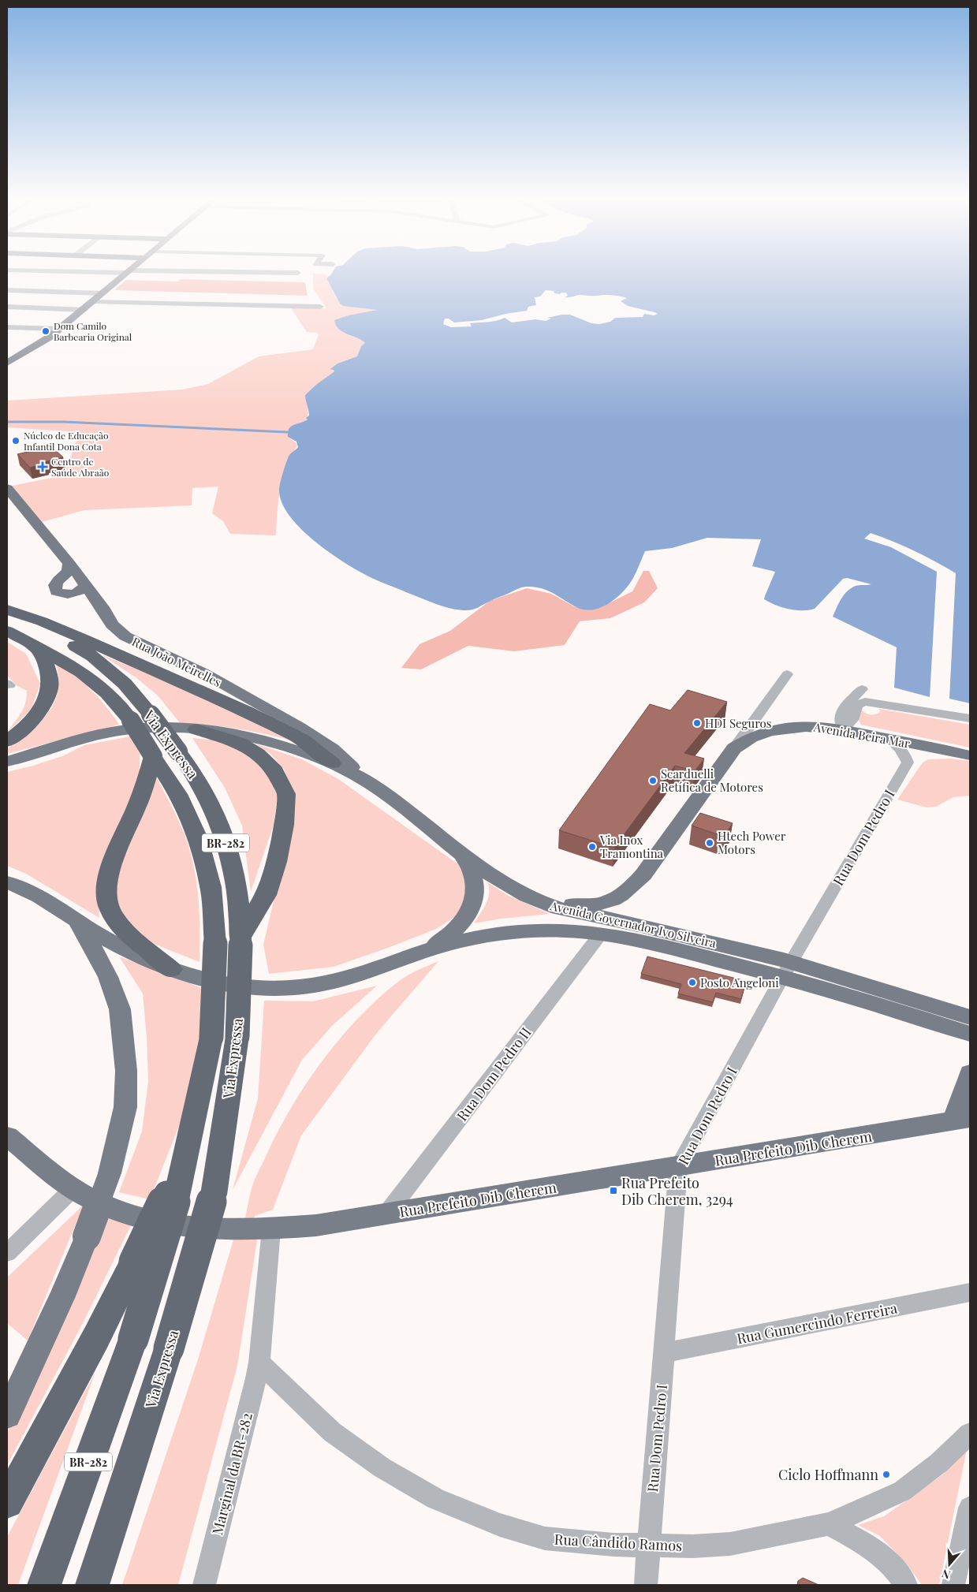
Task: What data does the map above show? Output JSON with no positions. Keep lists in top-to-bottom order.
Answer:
{
  "streets": {
    "highway": ["Via Expressa", "BR-282"],
    "main road": [
      "Rua João Meirelles",
      "Avenida Beira Mar",
      "Avenida Governador Ivo Silveira",
      "Rua Prefeito Dib Cherem"
    ],
    "street": [
      "Rua Dom Pedro I",
      "Rua Dom Pedro II",
      "Rua Gumercindo Ferreira",
      "Marginal da BR-282",
      "Rua Cândido Ramos"
    ]
  },
  "crossings": [
    ["Rua João Meirelles", "Avenida Governador Ivo Silveira"],
    ["Avenida Beira Mar", "Rua Dom Pedro I"],
    ["Avenida Beira Mar", "Avenida Governador Ivo Silveira"],
    ["Rua Dom Pedro I", "Avenida Governador Ivo Silveira"],
    ["Rua Dom Pedro I", "Rua Prefeito Dib Cherem"],
    ["Rua Dom Pedro I", "Rua Gumercindo Ferreira"],
    ["Rua Dom Pedro I", "Rua Cândido Ramos"],
    ["Avenida Governador Ivo Silveira", "Rua Dom Pedro II"],
    ["Rua Dom Pedro II", "Rua Prefeito Dib Cherem"],
    ["Marginal da BR-282", "Rua Cândido Ramos"]
  ],
  "places": {
    "other": [
      "Dom Camilo Barbearia Original",
      "Núcleo de Educação Infantil Dona Cota",
      "HDI Seguros",
      "Scarduelli Retífica de Motores",
      "Htech Power Motors",
      "Via Inox Tramontina",
      "Posto Angeloni",
      "Ciclo Hoffmann"
    ],
    "health": ["Centro de Saúde Abraão"],
    "transit": ["Rua Prefeito Dib Cherem, 3294"]
  },
  "north": "bottom"
}
